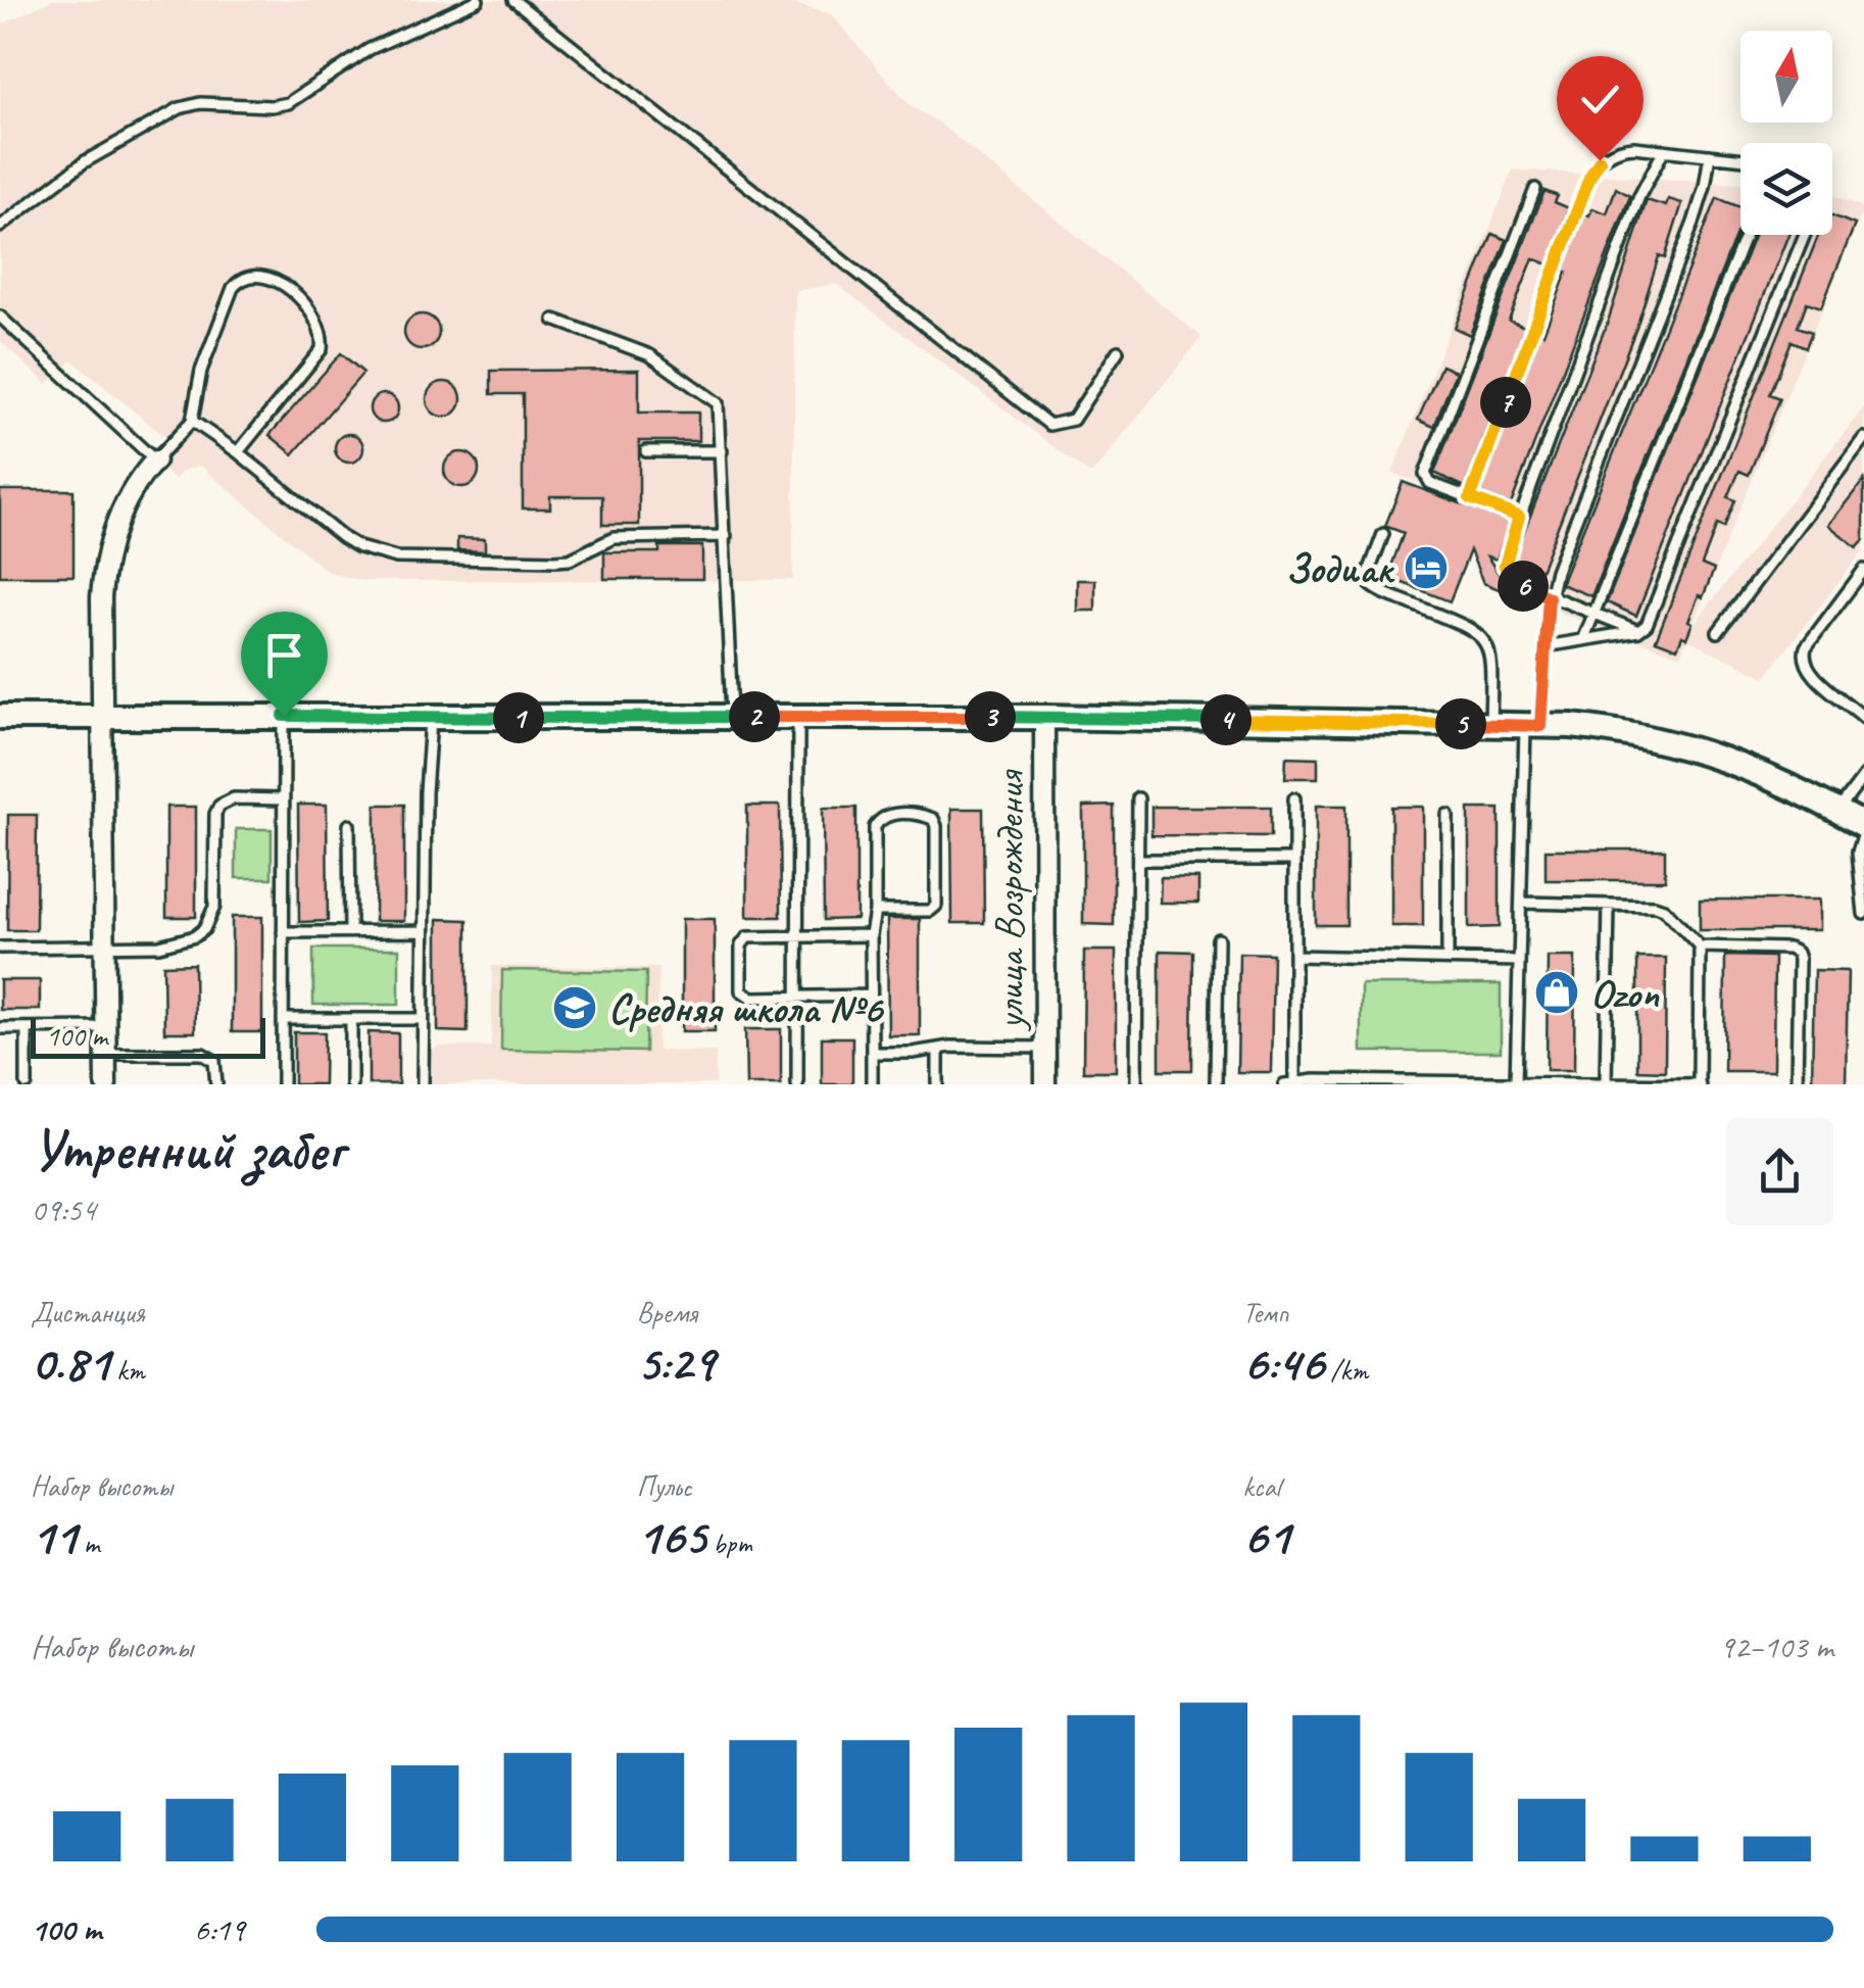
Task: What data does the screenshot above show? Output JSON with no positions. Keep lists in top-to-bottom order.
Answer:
{
  "streets": {
    "street": ["улица Возрождения"]
  },
  "places": {
    "hotel": ["Зодиак"],
    "shop": ["Ozon"],
    "school or university": ["Средняя школа №6"]
  },
  "scale_bar": "100 m",
  "north": "top",
  "page": {
    "pins": [
      "7",
      "6",
      "2",
      "3",
      "1",
      "4",
      "5"
    ],
    "scale": "100 m",
    "heading": ["Утренний забег", "09:54"],
    "stats": [
      ["Дистанция", "0.81 km"],
      ["Время", "5:29"],
      ["Темп", "6:46 /km"],
      ["Набор высоты", "11 m"],
      ["Пульс", "165 bpm"],
      ["kcal", "61"]
    ],
    "chart": ["Набор высоты", "92–103 m"],
    "list": [
      {
        "name": "100 m",
        "note": "6:19"
      }
    ]
  }
}
